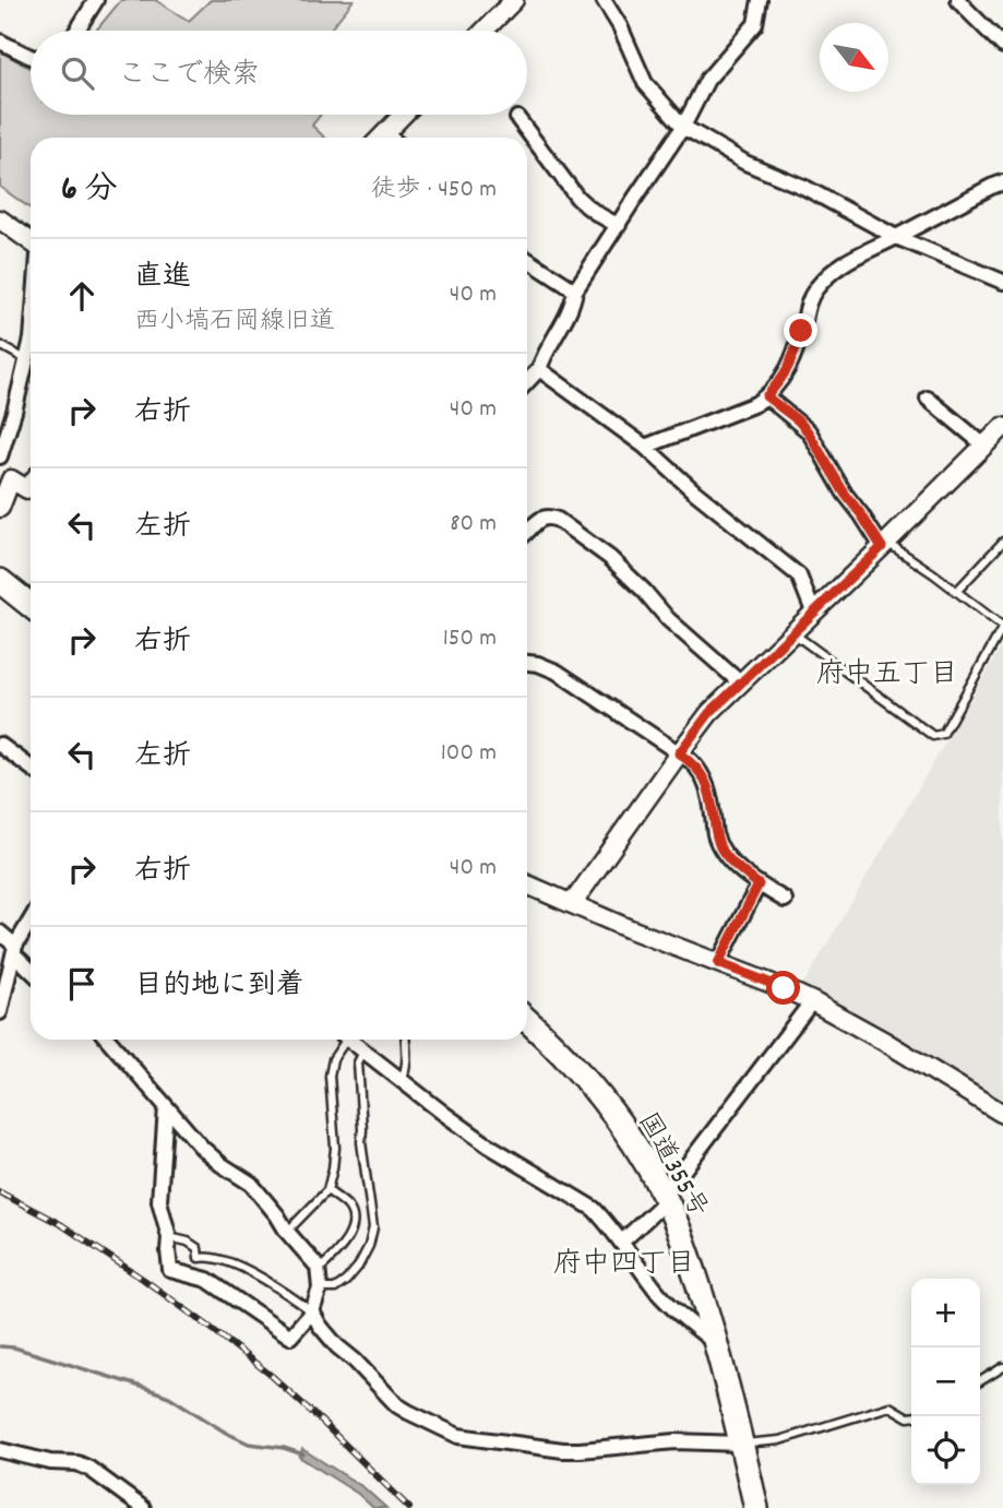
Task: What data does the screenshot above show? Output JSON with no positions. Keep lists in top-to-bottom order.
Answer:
{
  "streets": {
    "highway": ["国道355号"]
  },
  "districts": ["府中五丁目", "府中四丁目"],
  "north": "bottom right",
  "page": {
    "search": "ここで検索",
    "heading": ["6 分", "徒歩 · 450 m"],
    "list": [
      ["直進", "西小塙石岡線旧道", "40 m"],
      ["右折", "40 m"],
      ["左折", "80 m"],
      ["右折", "150 m"],
      ["左折", "100 m"],
      ["右折", "40 m"],
      "目的地に到着"
    ],
    "map_buttons": ["+", "−"]
  }
}
